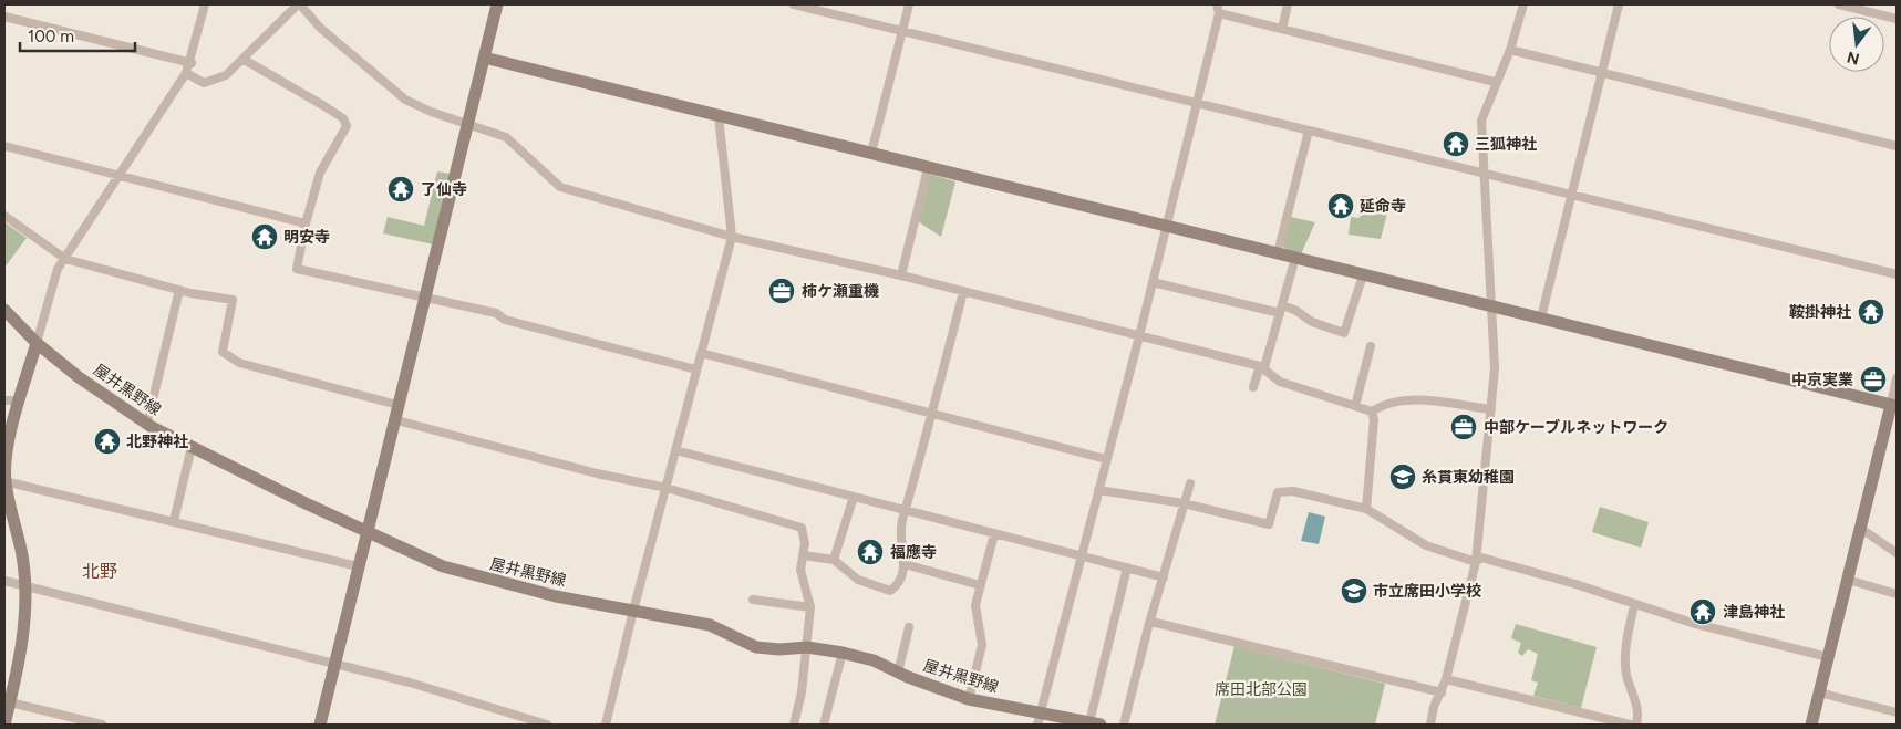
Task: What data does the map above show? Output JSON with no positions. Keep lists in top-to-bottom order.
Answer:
{
  "streets": {
    "street": ["屋井黒野線"]
  },
  "districts": ["北野"],
  "parks": ["席田北部公園"],
  "places": {
    "temple": [
      "三狐神社",
      "了仙寺",
      "延命寺",
      "明安寺",
      "鞍掛神社",
      "北野神社",
      "福應寺",
      "津島神社"
    ],
    "office": ["柿ケ瀬重機", "中京実業", "中部ケーブルネットワーク"],
    "school or university": ["糸貫東幼稚園", "市立席田小学校"]
  },
  "scale_bar": "100 m",
  "north": "bottom"
}
